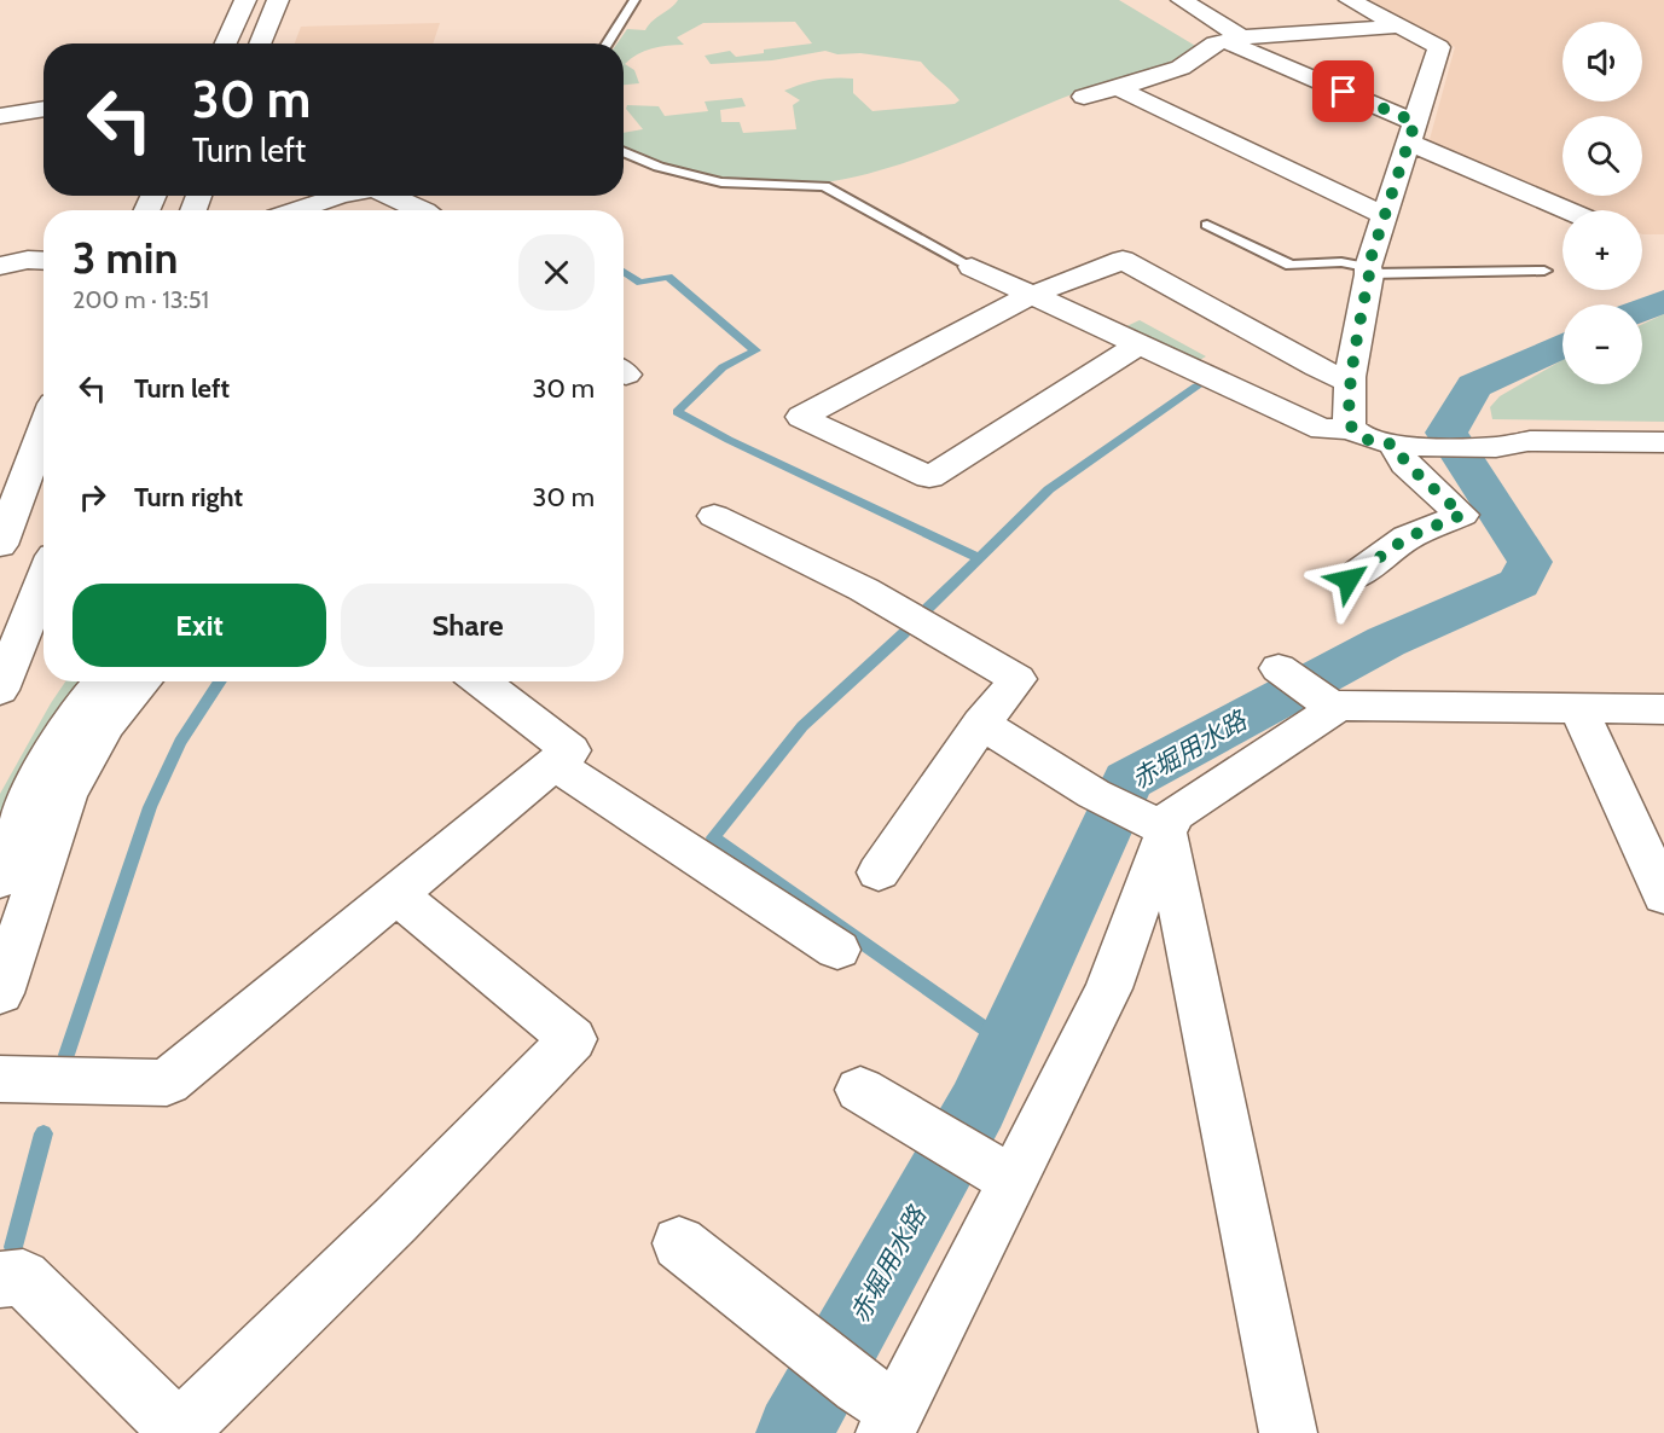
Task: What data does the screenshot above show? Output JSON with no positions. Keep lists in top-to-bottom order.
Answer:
{
  "water": ["赤堀用水路"],
  "page": {
    "map_buttons": ["+", "−"],
    "turn": ["30 m", "Turn left"],
    "heading": ["3 min", "200 m · 13:51"],
    "list": [
      {
        "name": "Turn left",
        "value": "30 m"
      },
      {
        "name": "Turn right",
        "value": "30 m"
      }
    ],
    "buttons": ["Exit", "Share"]
  }
}
